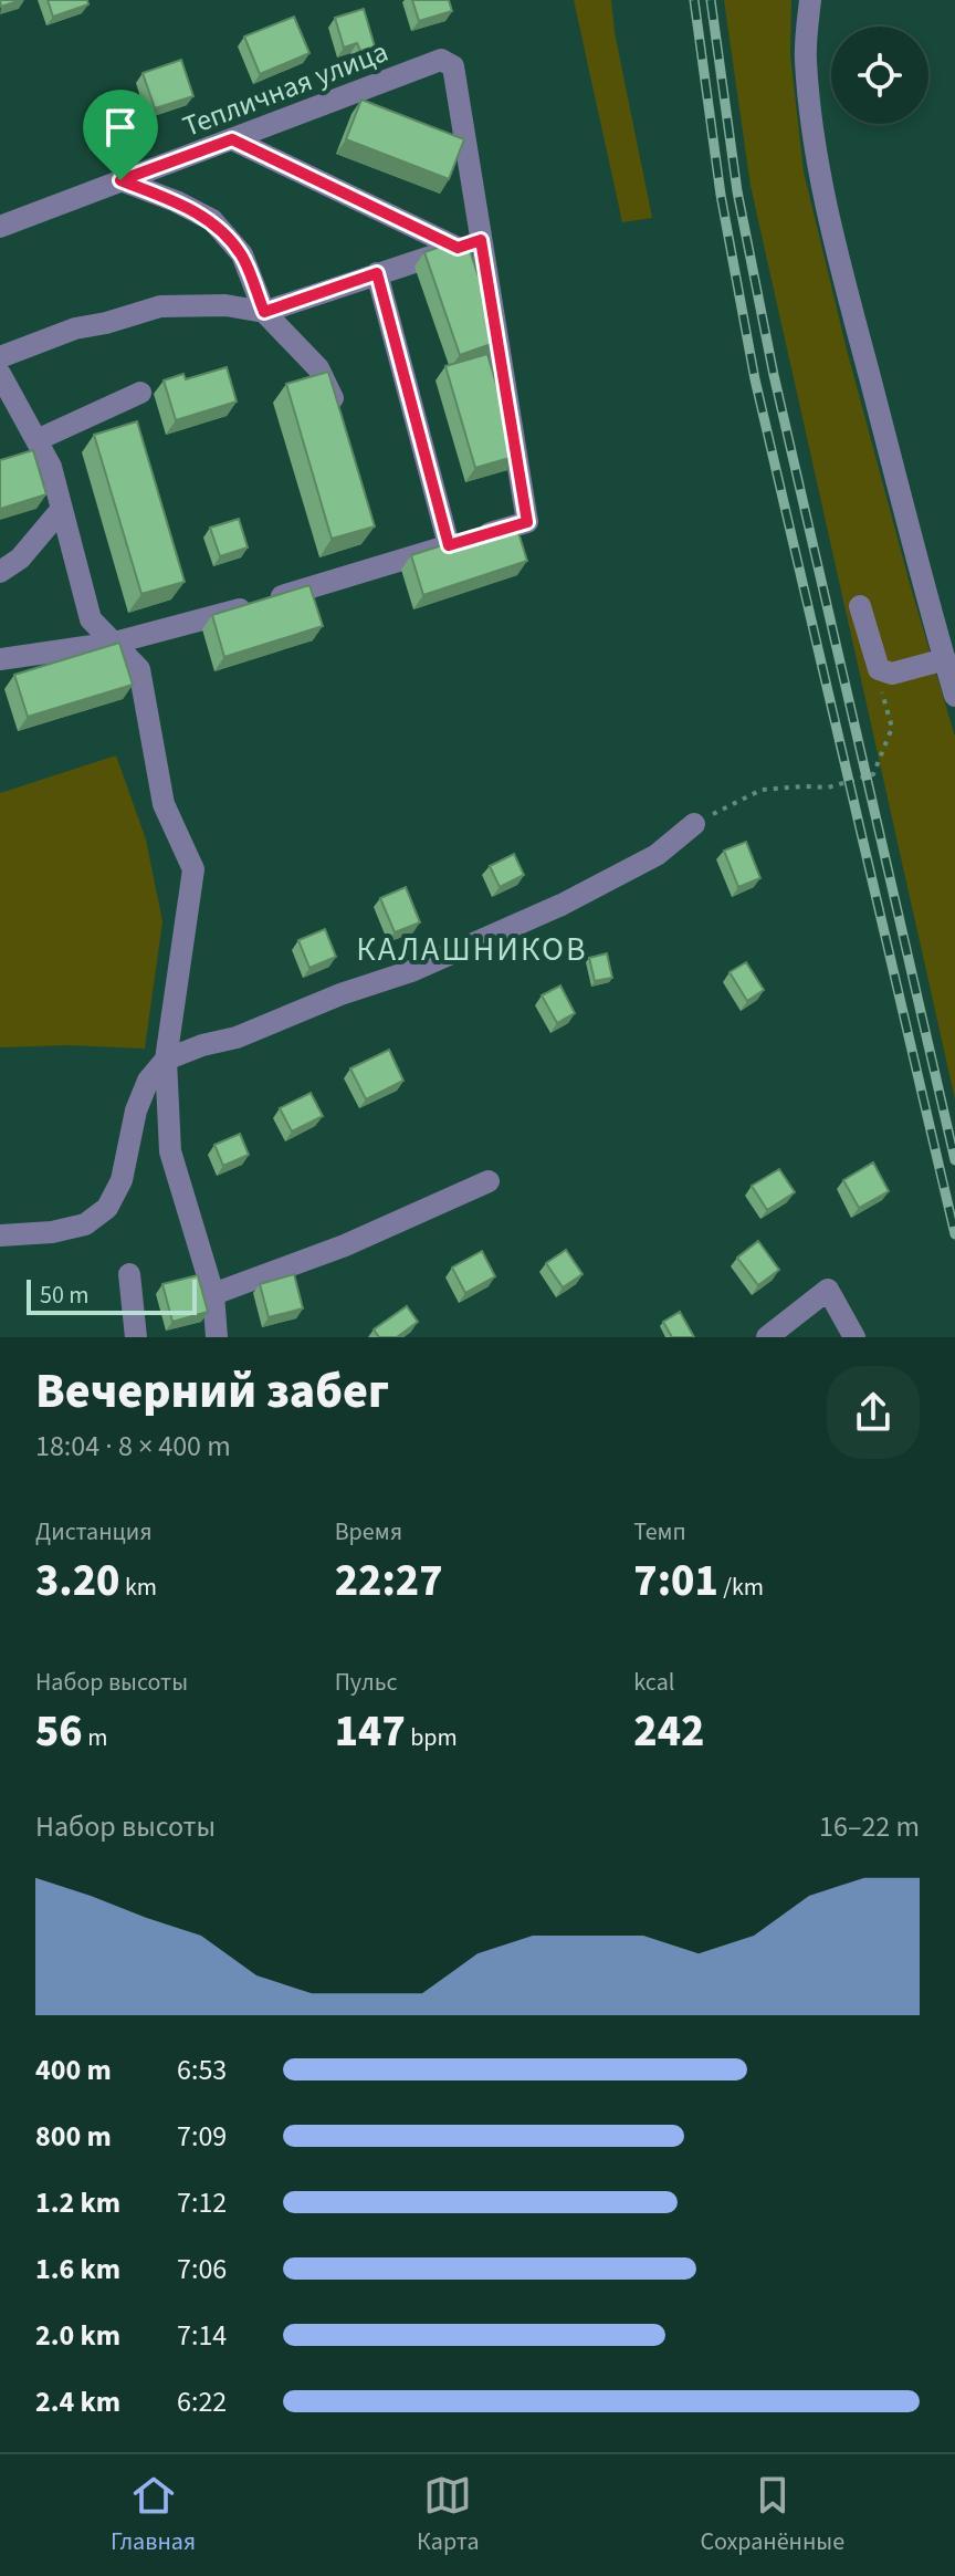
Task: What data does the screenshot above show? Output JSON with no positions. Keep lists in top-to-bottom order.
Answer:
{
  "streets": {
    "street": ["Тепличная улица"]
  },
  "districts": ["КАЛАШНИКОВ"],
  "scale_bar": "50 m",
  "page": {
    "scale": "50 m",
    "heading": ["Вечерний забег", "18:04 · 8 × 400 m"],
    "stats": [
      ["Дистанция", "3.20 km"],
      ["Время", "22:27"],
      ["Темп", "7:01 /km"],
      ["Набор высоты", "56 m"],
      ["Пульс", "147 bpm"],
      ["kcal", "242"]
    ],
    "chart": ["Набор высоты", "16–22 m"],
    "list": [
      {
        "name": "400 m",
        "note": "6:53"
      },
      {
        "name": "800 m",
        "note": "7:09"
      },
      {
        "name": "1.2 km",
        "note": "7:12"
      },
      {
        "name": "1.6 km",
        "note": "7:06"
      },
      {
        "name": "2.0 km",
        "note": "7:14"
      },
      {
        "name": "2.4 km",
        "note": "6:22"
      }
    ],
    "tabs": ["Главная", "Карта", "Сохранённые"]
  }
}
